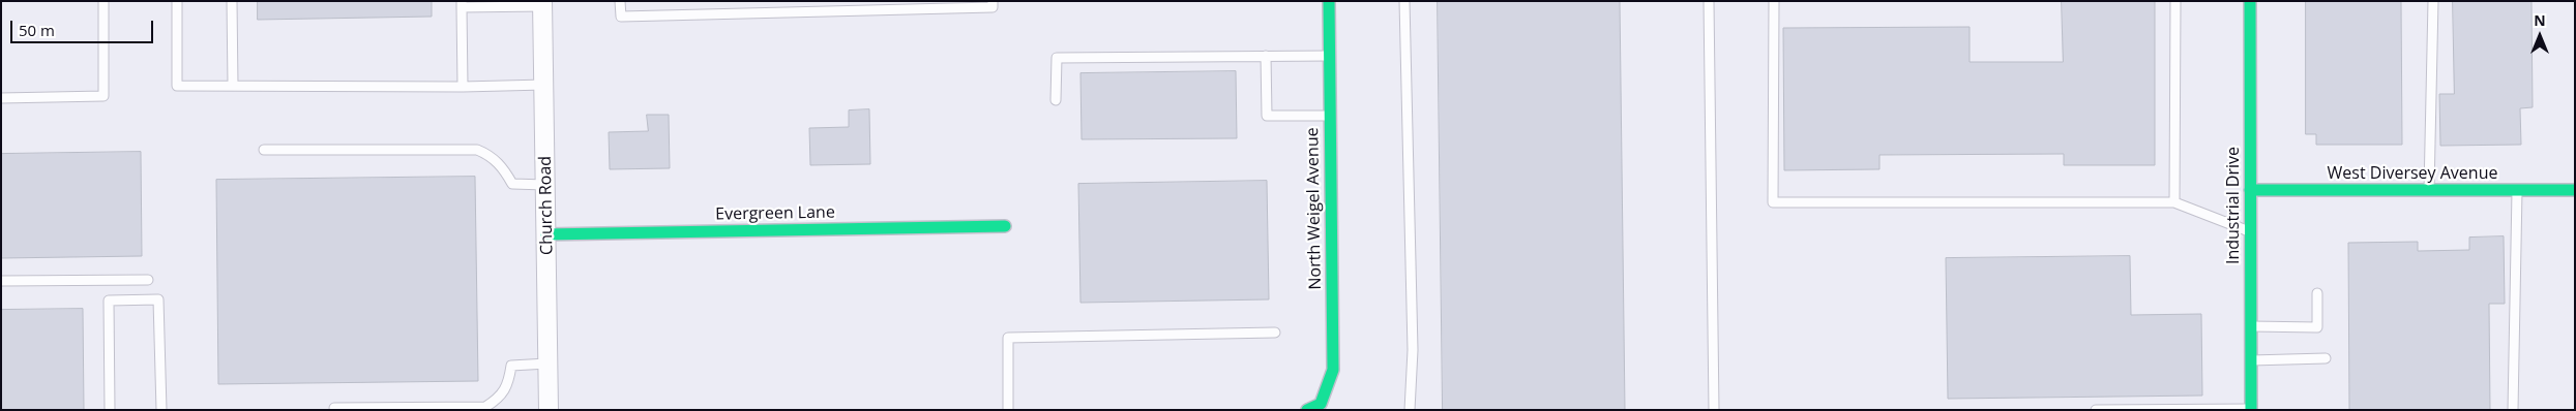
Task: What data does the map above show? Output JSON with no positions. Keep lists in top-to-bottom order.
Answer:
{
  "streets": {
    "street": [
      "West Diversey Avenue",
      "Church Road",
      "Industrial Drive",
      "North Weigel Avenue",
      "Evergreen Lane"
    ]
  },
  "crossings": [
    ["West Diversey Avenue", "Industrial Drive"],
    ["Church Road", "Evergreen Lane"]
  ],
  "scale_bar": "50 m",
  "north": "top"
}
